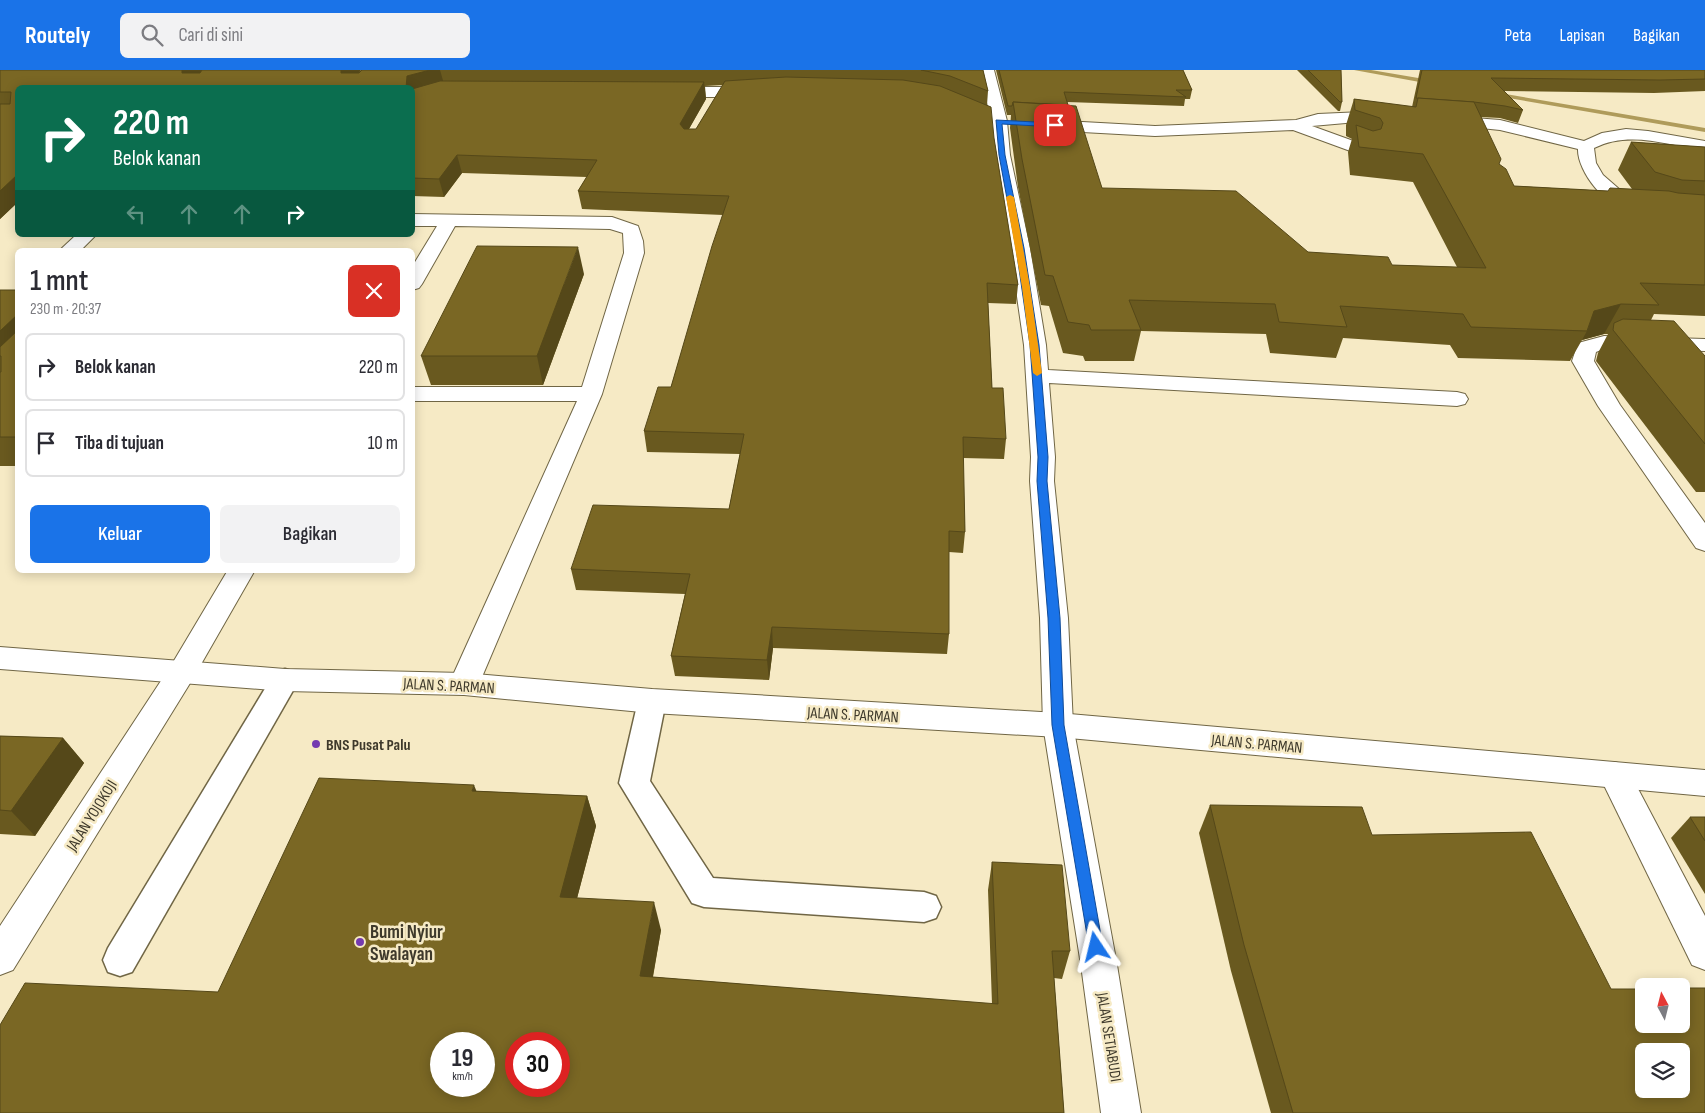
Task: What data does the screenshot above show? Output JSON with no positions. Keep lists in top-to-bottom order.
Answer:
{
  "streets": {
    "street": ["JALAN S. PARMAN", "JALAN YOJOKOJI", "JALAN SETIABUDI"]
  },
  "crossings": [
    ["JALAN S. PARMAN", "JALAN YOJOKOJI"],
    ["JALAN S. PARMAN", "JALAN SETIABUDI"]
  ],
  "places": ["BNS Pusat Palu", "Bumi Nyiur Swalayan"],
  "north": "top",
  "page": {
    "header": "Routely",
    "search": "Cari di sini",
    "nav": ["Peta", "Lapisan", "Bagikan"],
    "turn": ["220 m", "Belok kanan"],
    "heading": ["1 mnt", "230 m · 20:37"],
    "list": [
      {
        "name": "Belok kanan",
        "value": "220 m"
      },
      {
        "name": "Tiba di tujuan",
        "value": "10 m"
      }
    ],
    "buttons": ["Keluar", "Bagikan"],
    "speed": "19 km/h",
    "limit": "30"
  }
}
